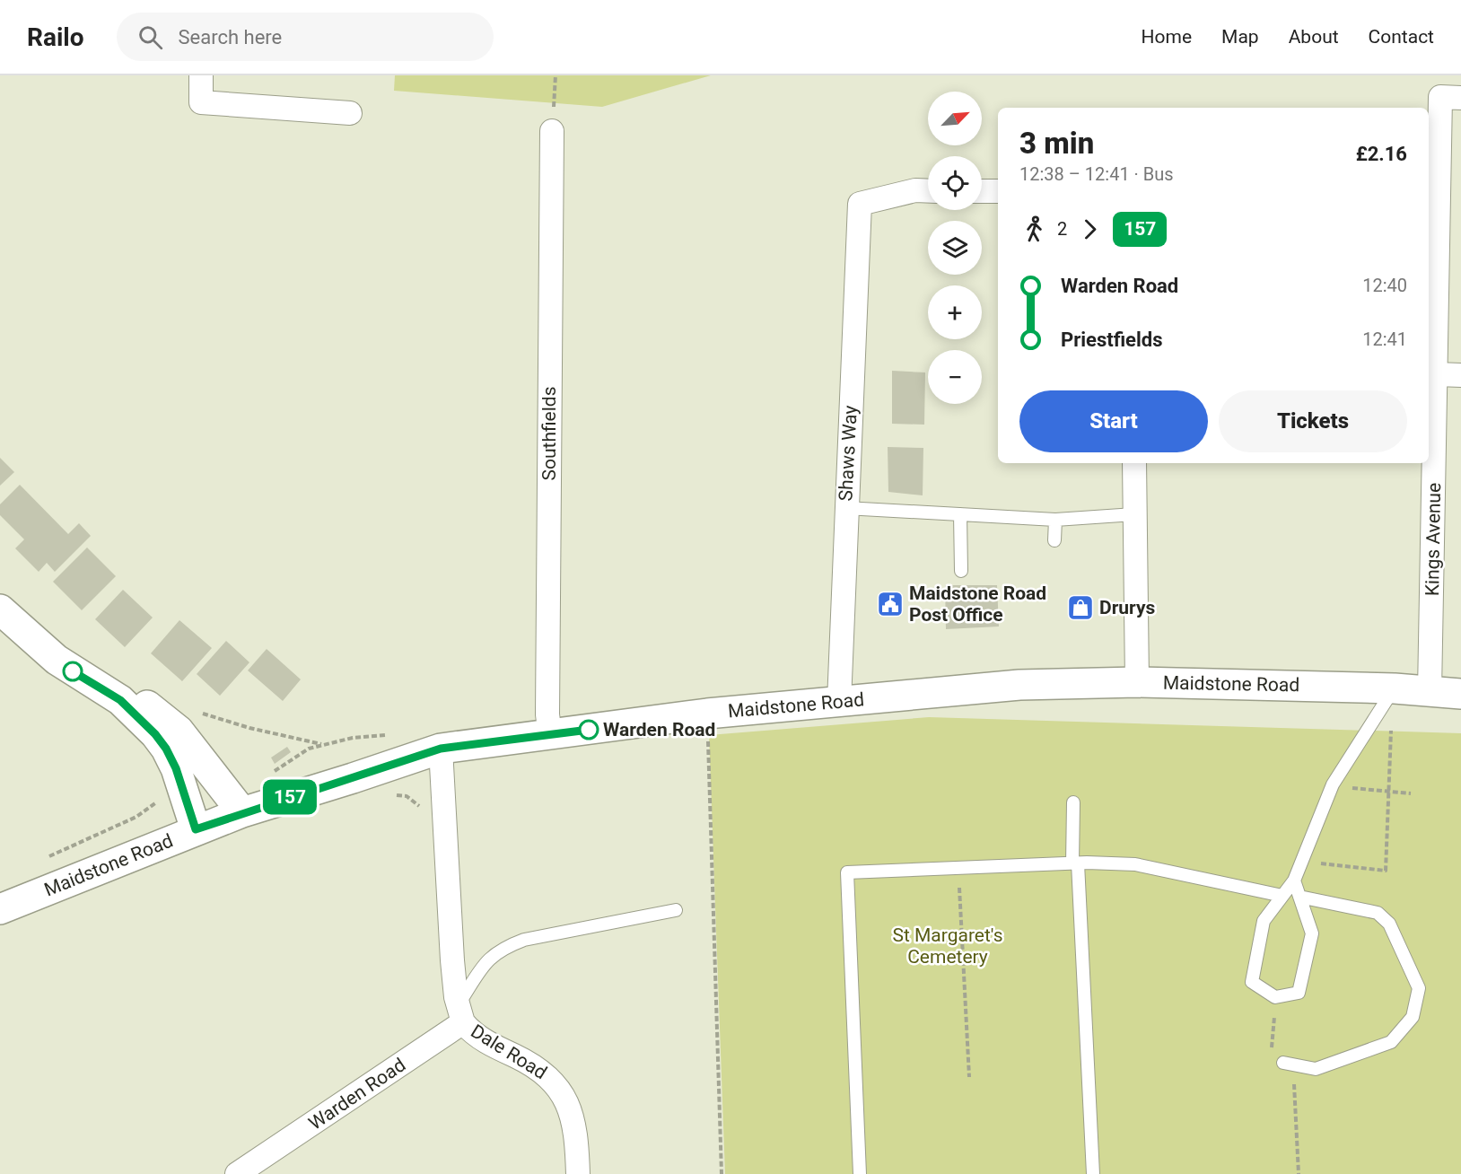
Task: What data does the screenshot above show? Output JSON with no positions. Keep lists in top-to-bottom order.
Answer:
{
  "streets": {
    "main road": ["Maidstone Road"],
    "street": [
      "Southfields",
      "Shaws Way",
      "Kings Avenue",
      "Dale Road",
      "Warden Road"
    ]
  },
  "crossings": [
    ["Southfields", "Maidstone Road"],
    ["Shaws Way", "Maidstone Road"],
    ["Kings Avenue", "Maidstone Road"],
    ["Dale Road", "Warden Road"]
  ],
  "parks": ["St Margaret's Cemetery"],
  "places": {
    "public building": ["Maidstone Road Post Office"],
    "shop": ["Drurys"],
    "other": ["Warden Road"]
  },
  "lines": ["bus line 157"],
  "north": "top right",
  "page": {
    "header": "Railo",
    "search": "Search here",
    "nav": [
      "Home",
      "Map",
      "About",
      "Contact"
    ],
    "on_map": "157",
    "map_buttons": ["+", "−"],
    "heading": ["3 min", "12:38 – 12:41 · Bus", "£2.16"],
    "legs": ["2", "157"],
    "list": [
      {
        "name": "Warden Road",
        "value": "12:40"
      },
      {
        "name": "Priestfields",
        "value": "12:41"
      }
    ],
    "buttons": ["Start", "Tickets"]
  }
}
